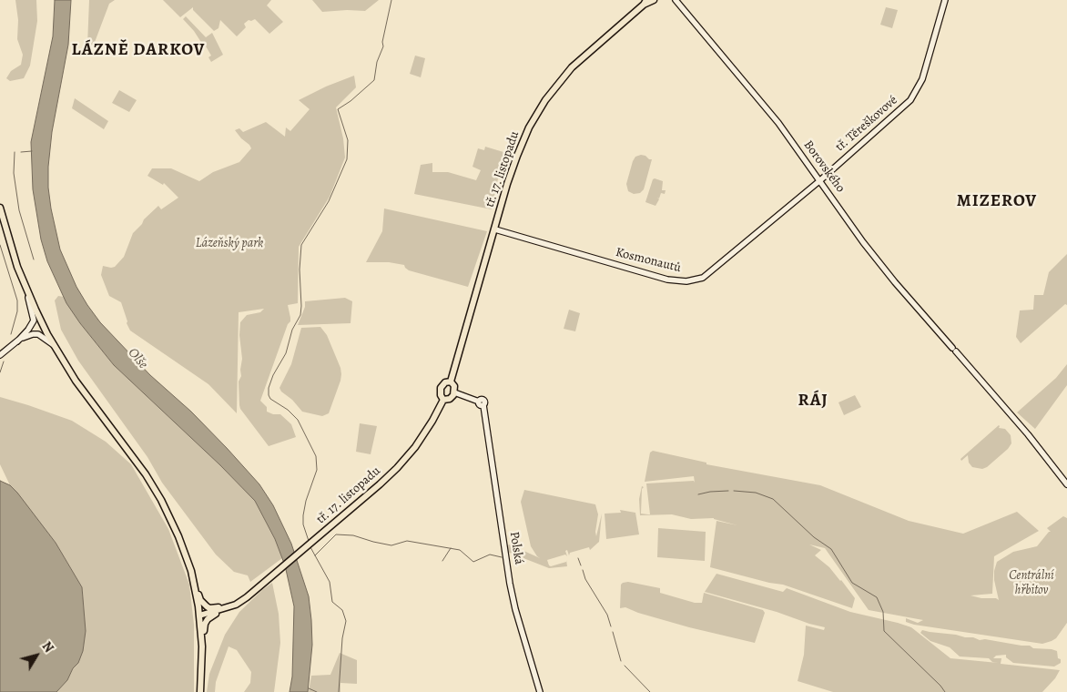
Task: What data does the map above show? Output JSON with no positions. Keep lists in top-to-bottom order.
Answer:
{
  "streets": {
    "main road": ["tř. 17. listopadu"],
    "street": [
      "tř. Těreškovové",
      "Borovského",
      "Kosmonautů",
      "Polská"
    ]
  },
  "crossings": [
    ["tř. Těreškovové", "Borovského"],
    ["tř. Těreškovové", "Kosmonautů"],
    ["Borovského", "Kosmonautů"],
    ["tř. 17. listopadu", "Kosmonautů"],
    ["tř. 17. listopadu", "Polská"]
  ],
  "districts": ["LÁZNĚ DARKOV", "MIZEROV", "RÁJ"],
  "water": ["Olše"],
  "parks": ["Lázeňský park", "Centrální hřbitov"],
  "north": "top right"
}
